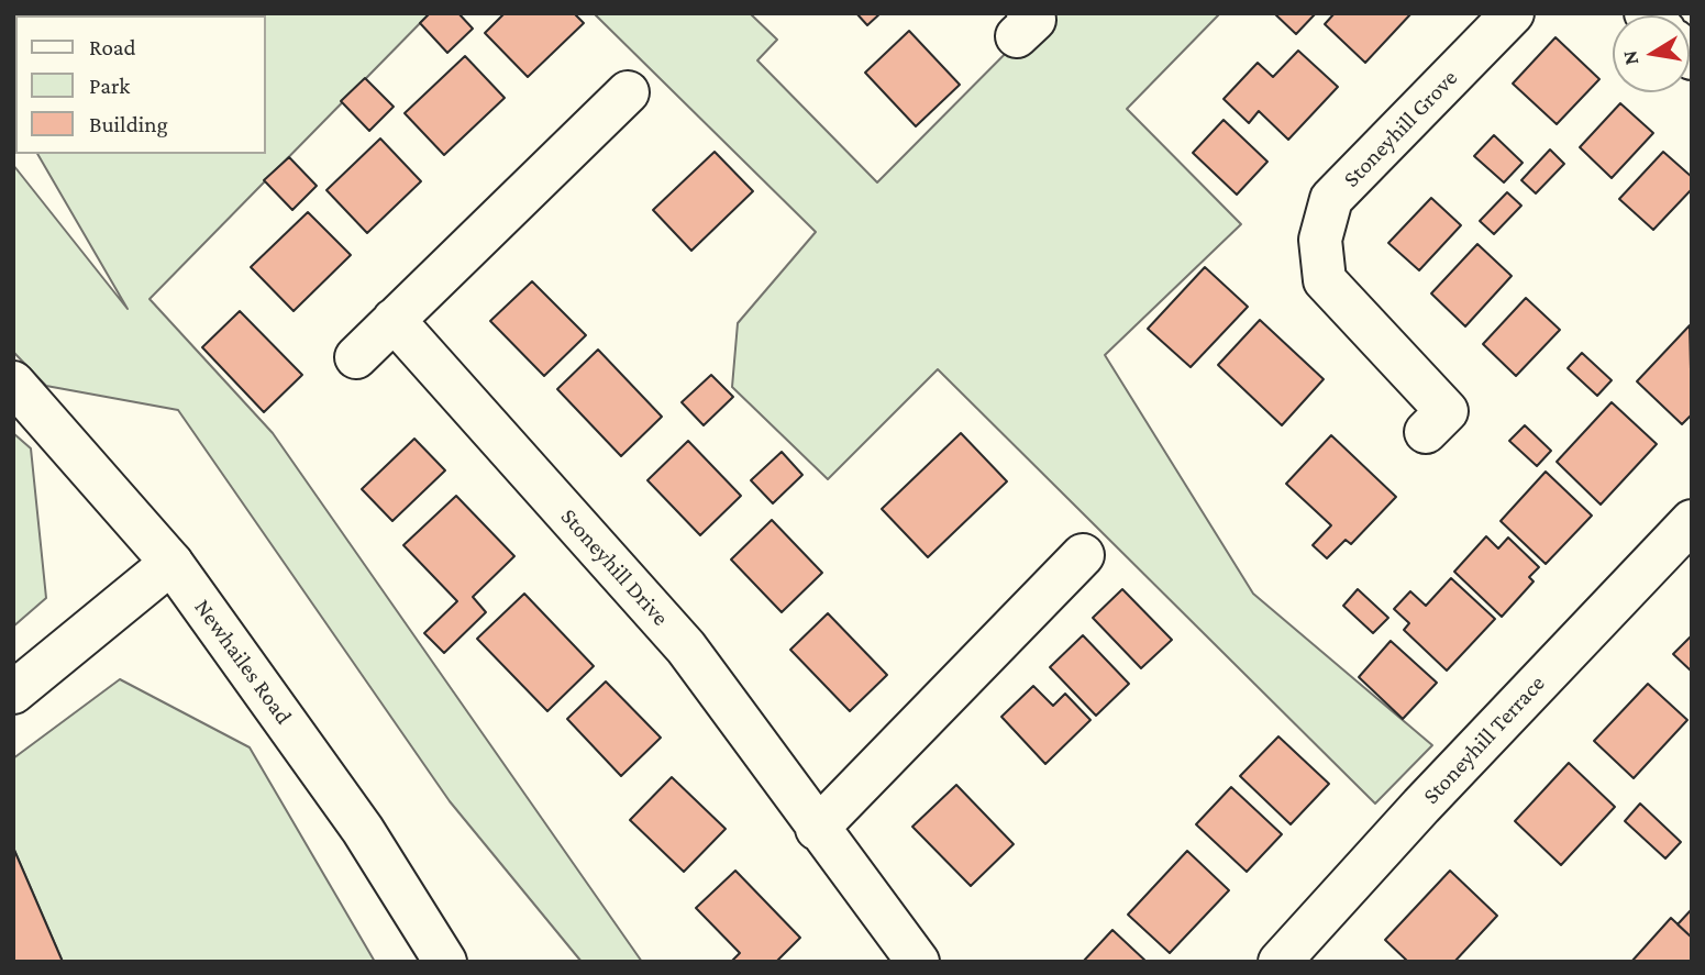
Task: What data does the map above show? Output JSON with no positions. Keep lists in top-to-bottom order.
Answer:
{
  "streets": {
    "street": [
      "Stoneyhill Grove",
      "Stoneyhill Drive",
      "Newhailes Road",
      "Stoneyhill Terrace"
    ]
  },
  "legend": ["Road", "Park", "Building"],
  "north": "left"
}
